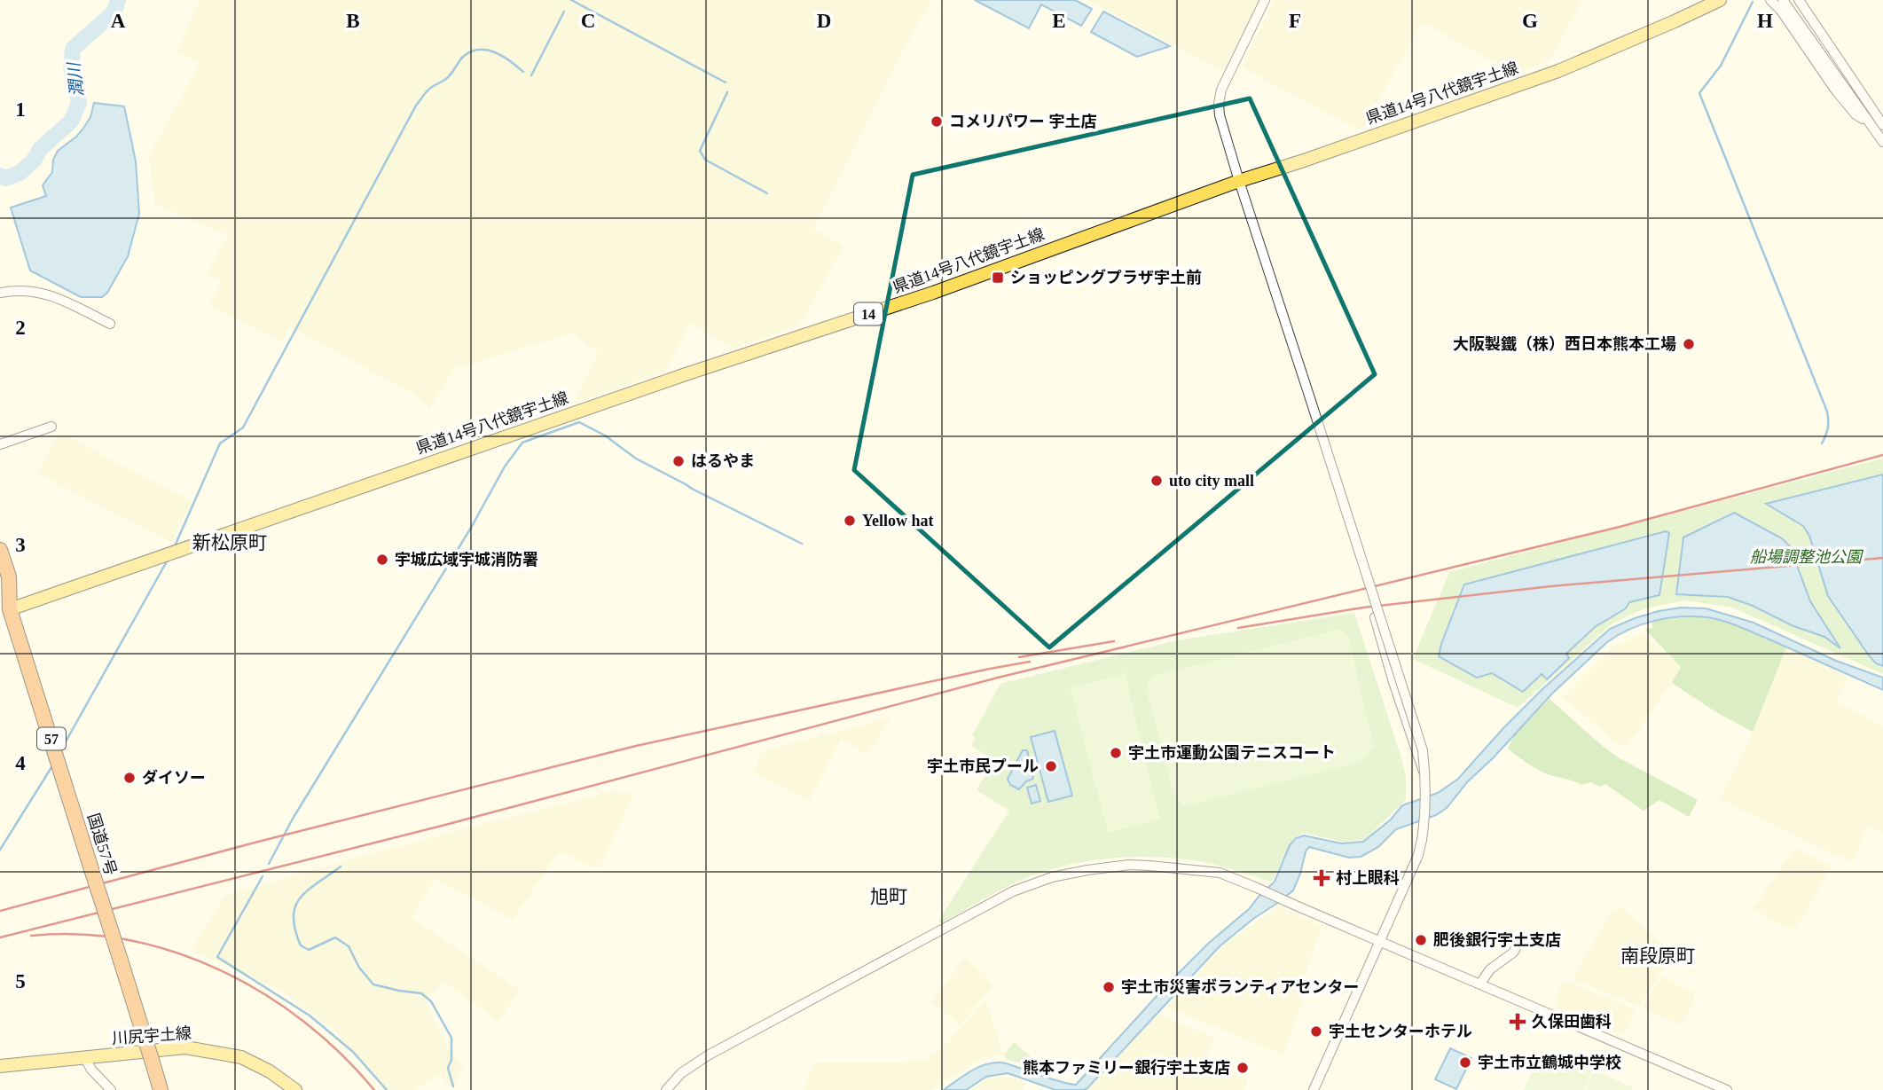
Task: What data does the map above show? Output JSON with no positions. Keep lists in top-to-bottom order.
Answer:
{
  "streets": {
    "highway": ["57", "国道57号"],
    "main road": ["県道14号八代鏡宇土線", "14", "川尻宇土線"]
  },
  "crossings": [
    ["県道14号八代鏡宇土線", "国道57号"]
  ],
  "districts": ["新松原町", "旭町", "南段原町"],
  "water": ["潤川"],
  "parks": ["船場調整池公園"],
  "places": {
    "other": [
      "コメリパワー 宇土店",
      "大阪製鐵（株）西日本熊本工場",
      "はるやま",
      "uto city mall",
      "Yellow hat",
      "宇城広域宇城消防署",
      "宇土市運動公園テニスコート",
      "宇土市民プール",
      "ダイソー",
      "肥後銀行宇土支店",
      "宇土市災害ボランティアセンター",
      "宇土センターホテル",
      "宇土市立鶴城中学校",
      "熊本ファミリー銀行宇土支店"
    ],
    "transit": ["ショッピングプラザ宇土前"],
    "health": ["村上眼科", "久保田歯科"]
  },
  "grid": {
    "columns": [
      "A",
      "B",
      "C",
      "D",
      "E",
      "F",
      "G",
      "H"
    ],
    "rows": [
      "1",
      "2",
      "3",
      "4",
      "5"
    ]
  }
}
